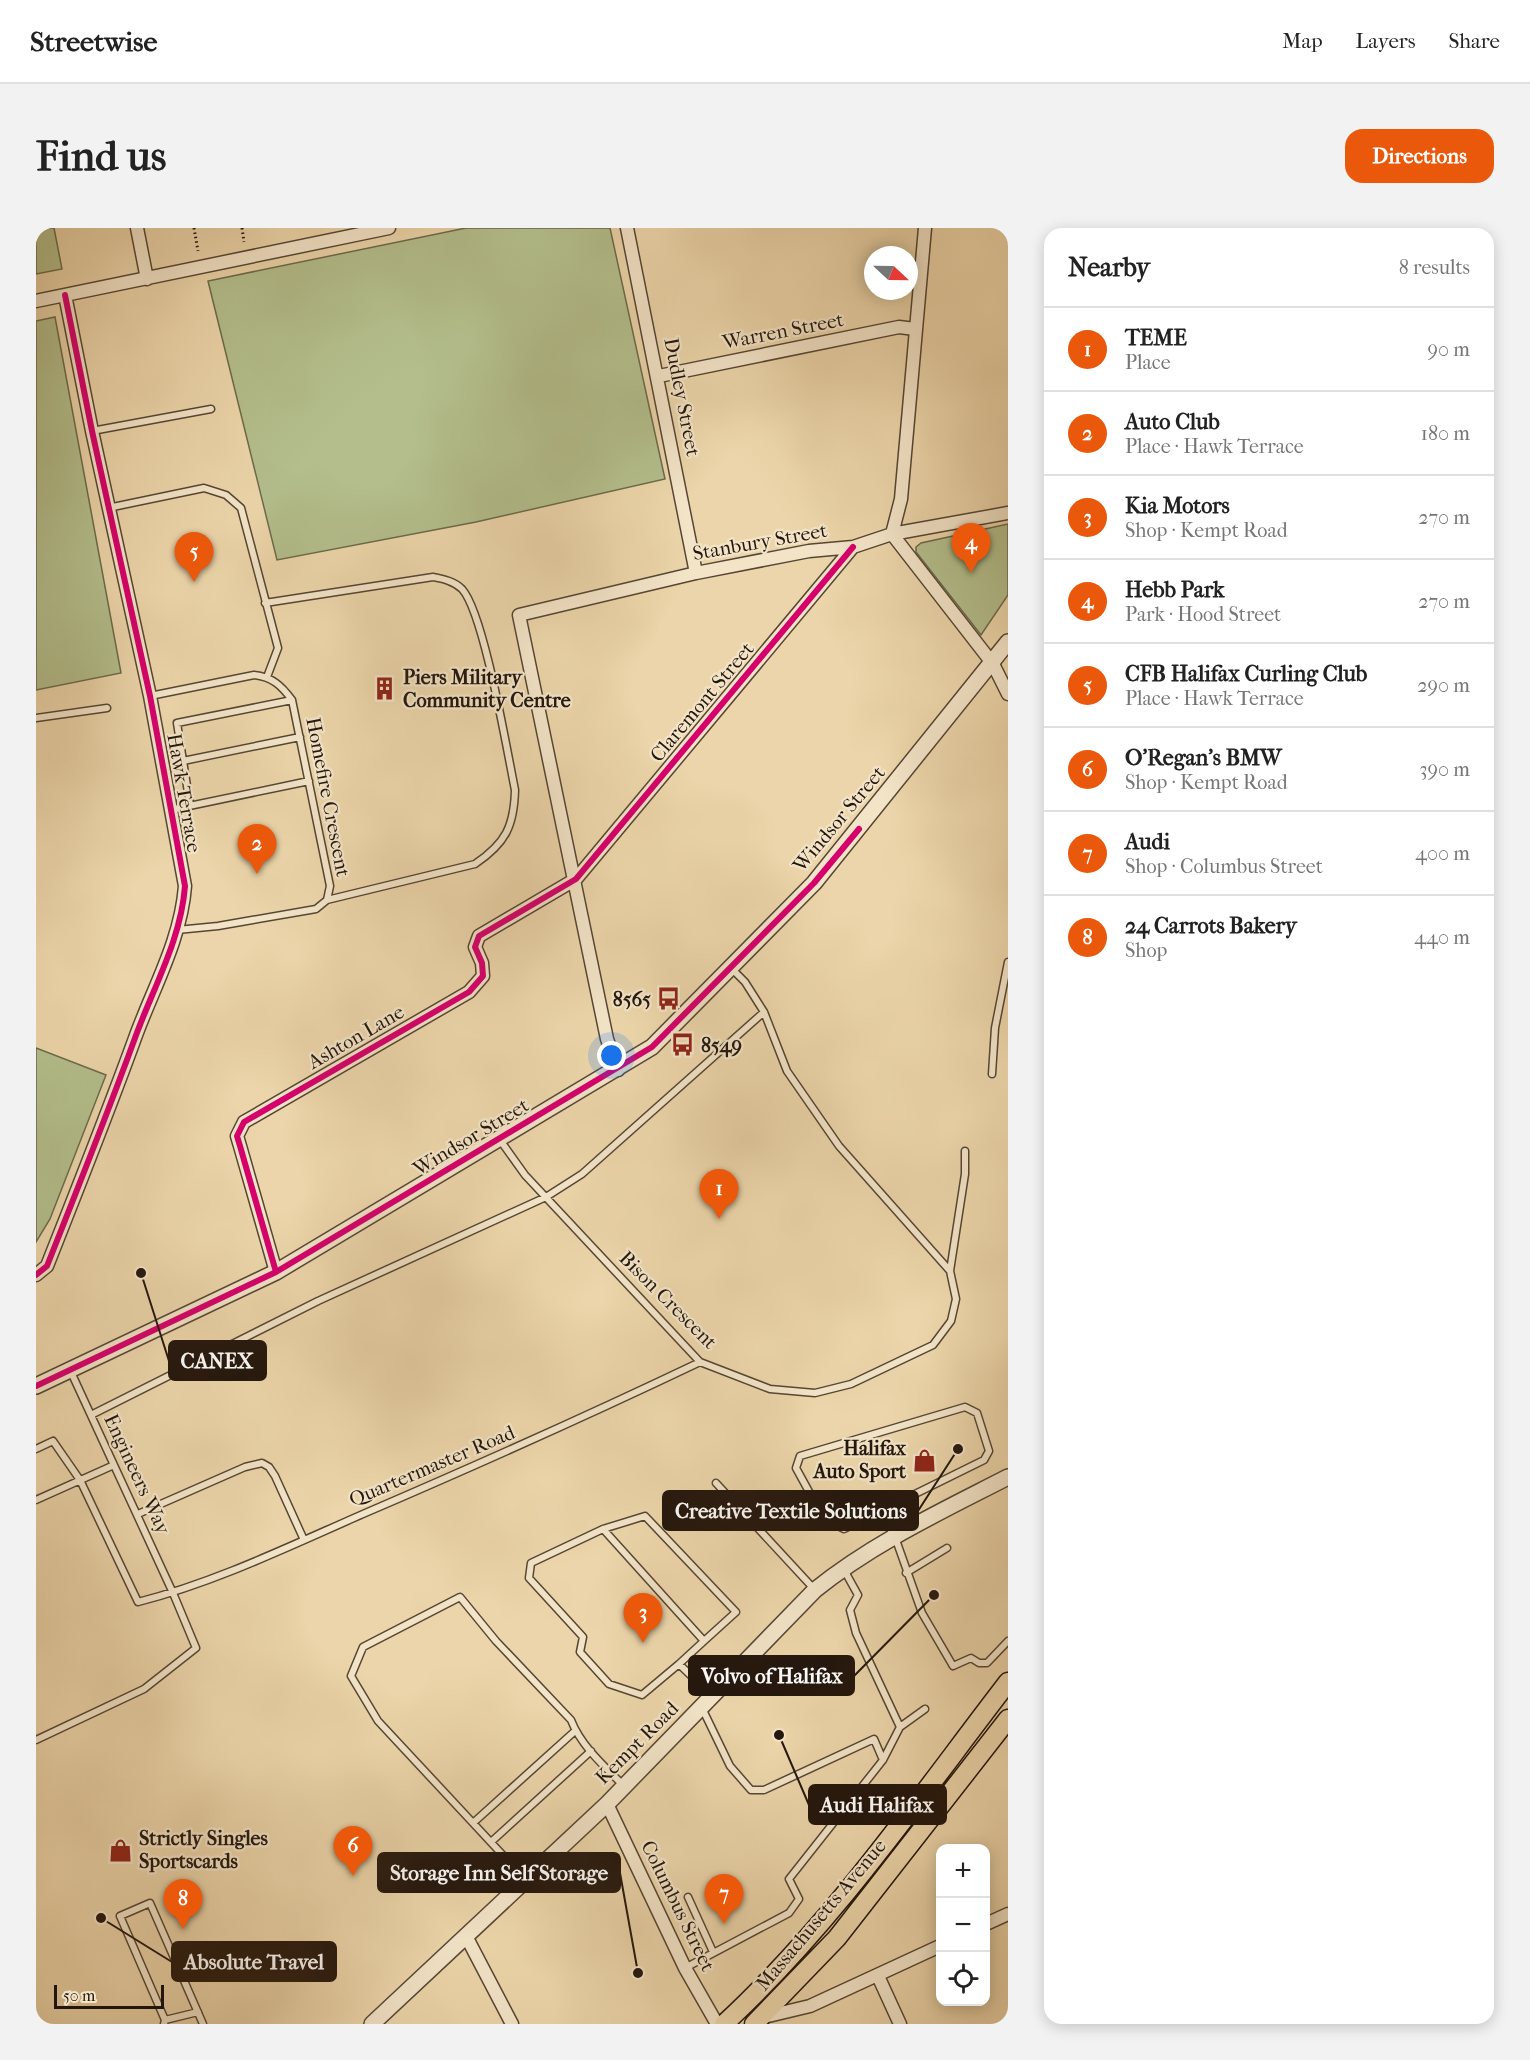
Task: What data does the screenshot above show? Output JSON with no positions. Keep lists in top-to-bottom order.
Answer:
{
  "streets": {
    "main road": ["Massachusetts Avenue"],
    "street": [
      "Warren Street",
      "Dudley Street",
      "Stanbury Street",
      "Claremont Street",
      "Hawk Terrace",
      "Windsor Street",
      "Ashton Lane",
      "Kempt Road",
      "Columbus Street"
    ],
    "lane": [
      "Homefire Crescent",
      "Bison Crescent",
      "Quartermaster Road",
      "Engineers Way"
    ]
  },
  "crossings": [
    ["Warren Street", "Dudley Street"],
    ["Dudley Street", "Stanbury Street"],
    ["Stanbury Street", "Claremont Street"],
    ["Stanbury Street", "Ashton Lane"],
    ["Claremont Street", "Ashton Lane"],
    ["Hawk Terrace", "Homefire Crescent"],
    ["Windsor Street", "Ashton Lane"],
    ["Windsor Street", "Bison Crescent"],
    ["Windsor Street", "Engineers Way"],
    ["Bison Crescent", "Quartermaster Road"],
    ["Quartermaster Road", "Engineers Way"],
    ["Kempt Road", "Columbus Street"]
  ],
  "places": {
    "building": ["Piers Military Community Centre"],
    "bus stop": ["8565", "8549"],
    "other": [
      "CANEX",
      "Creative Textile Solutions",
      "Volvo of Halifax",
      "Audi Halifax",
      "Absolute Travel",
      "Storage Inn Self Storage"
    ],
    "shop": ["Halifax Auto Sport", "Strictly Singles Sportscards"]
  },
  "scale_bar": "50 m",
  "north": "right",
  "page": {
    "header": "Streetwise",
    "nav": ["Map", "Layers", "Share"],
    "buttons": "Directions",
    "title": "Find us",
    "heading": ["Nearby", "8 results"],
    "list": [
      {
        "mark": "1",
        "name": "TEME",
        "note": "Place",
        "value": "90 m"
      },
      {
        "mark": "2",
        "name": "Auto Club",
        "note": "Place · Hawk Terrace",
        "value": "180 m"
      },
      {
        "mark": "3",
        "name": "Kia Motors",
        "note": "Shop · Kempt Road",
        "value": "270 m"
      },
      {
        "mark": "4",
        "name": "Hebb Park",
        "note": "Park · Hood Street",
        "value": "270 m"
      },
      {
        "mark": "5",
        "name": "CFB Halifax Curling Club",
        "note": "Place · Hawk Terrace",
        "value": "290 m"
      },
      {
        "mark": "6",
        "name": "O'Regan's BMW",
        "note": "Shop · Kempt Road",
        "value": "390 m"
      },
      {
        "mark": "7",
        "name": "Audi",
        "note": "Shop · Columbus Street",
        "value": "400 m"
      },
      {
        "mark": "8",
        "name": "24 Carrots Bakery",
        "note": "Shop",
        "value": "440 m"
      }
    ],
    "pins": [
      "4",
      "5",
      "2",
      "1",
      "3",
      "6",
      "7",
      "8"
    ],
    "map_buttons": ["+", "−"],
    "scale": "50 m"
  }
}
